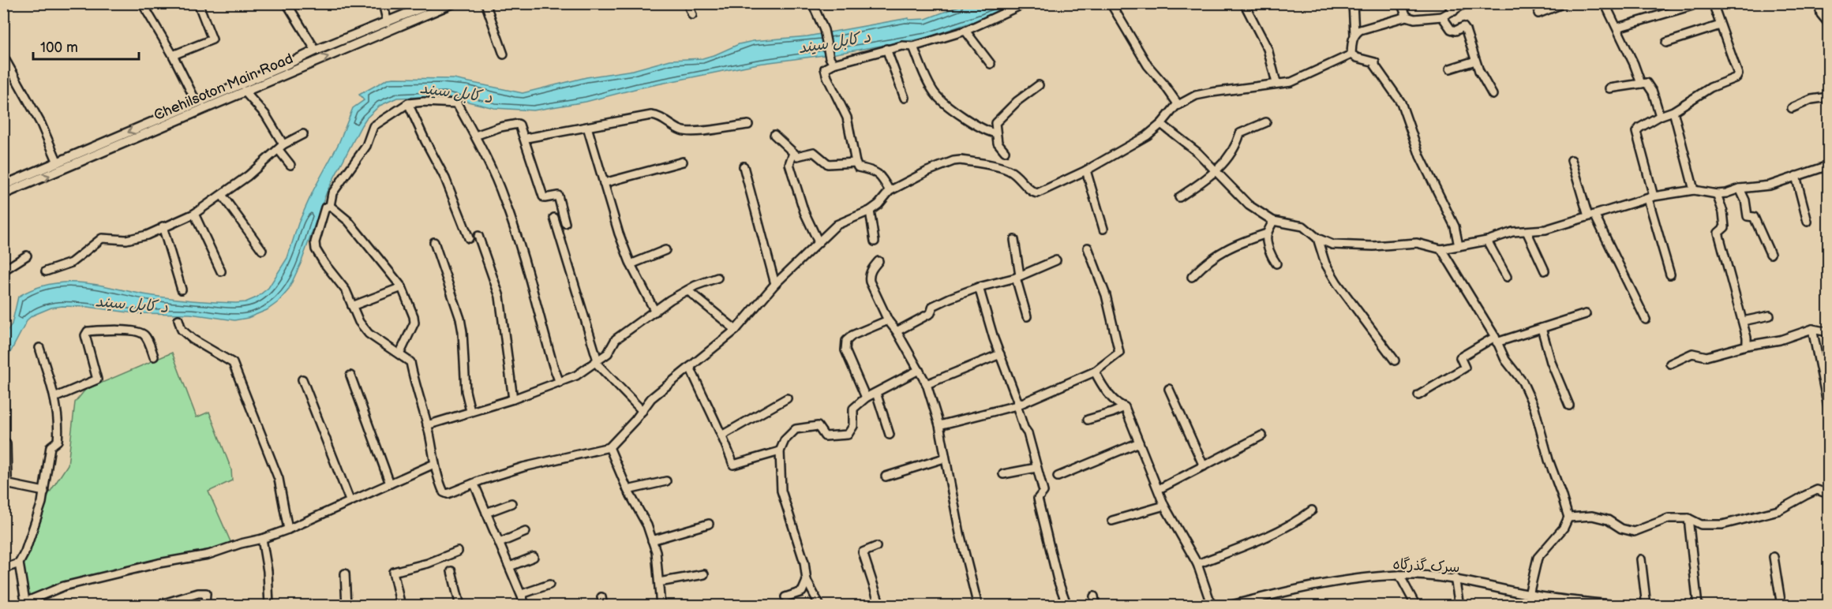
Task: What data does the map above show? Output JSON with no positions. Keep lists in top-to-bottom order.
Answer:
{
  "streets": {
    "main road": ["Chehilsoton Main Road"],
    "street": ["سرک گذرگاه"]
  },
  "water": ["د کابل سيند"],
  "scale_bar": "100 m"
}
